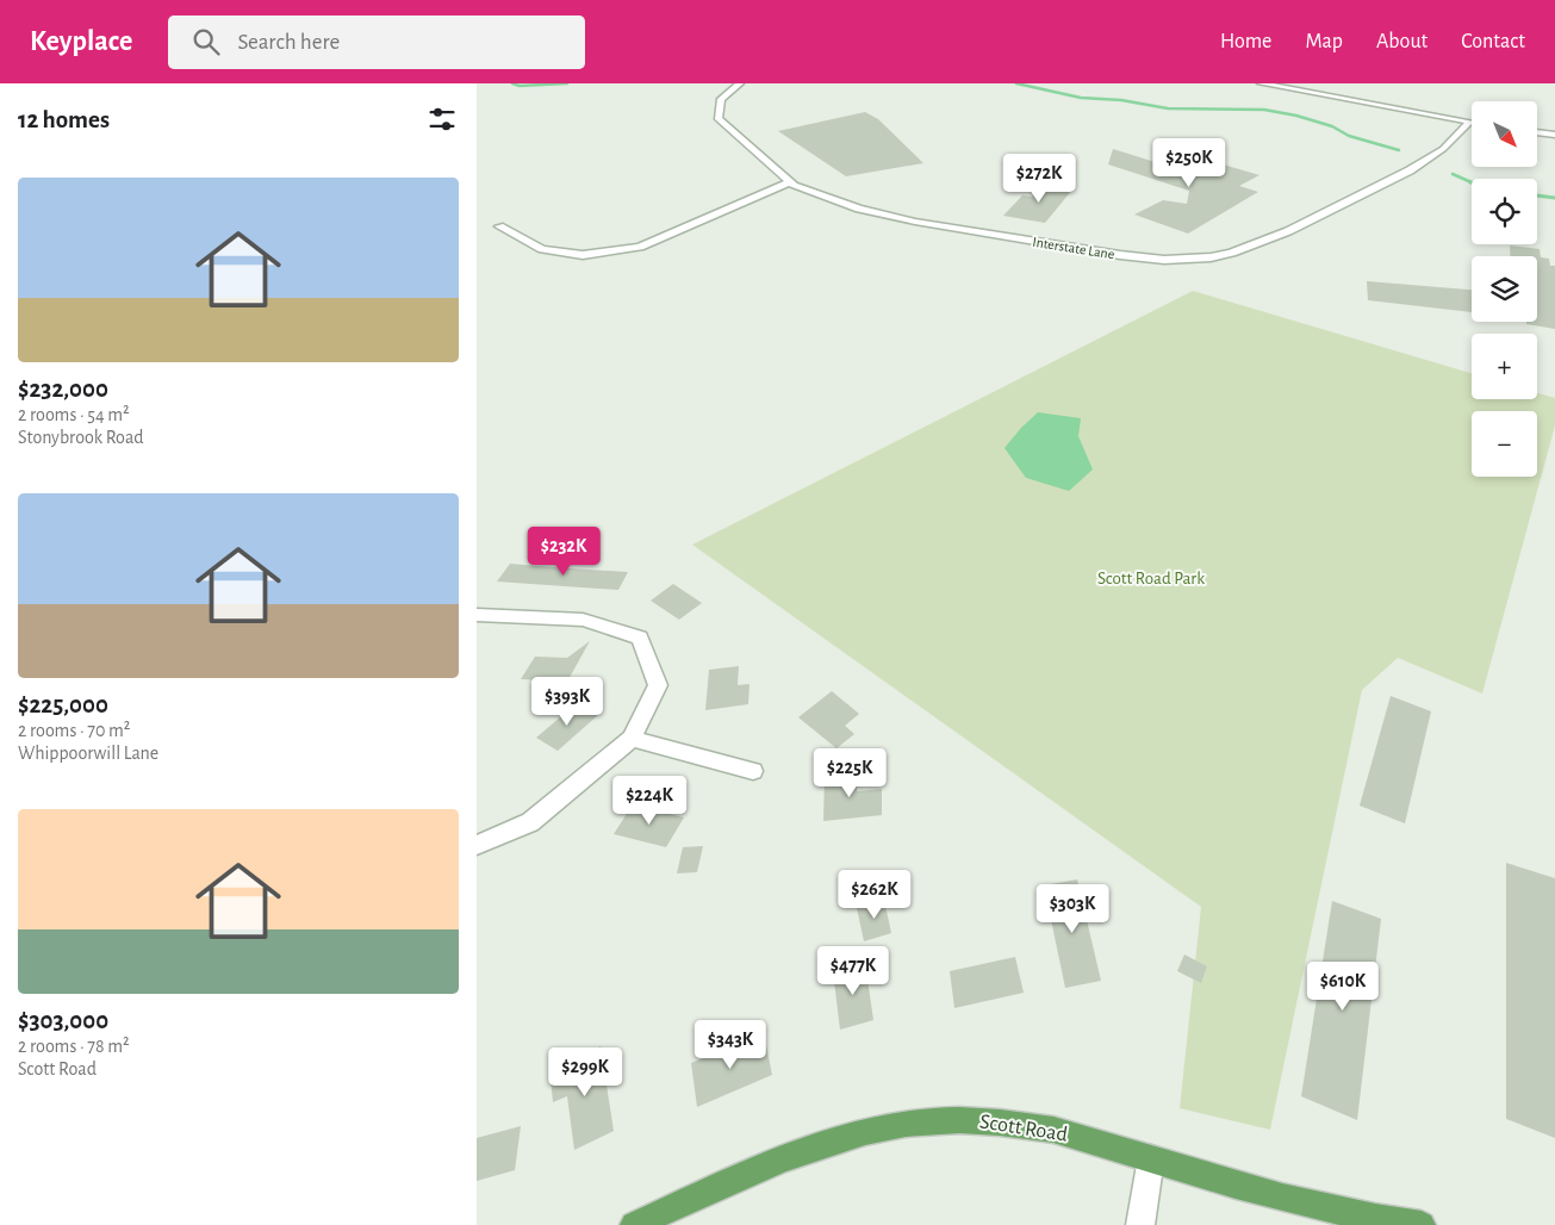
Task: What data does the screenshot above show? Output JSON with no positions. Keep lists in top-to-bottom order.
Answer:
{
  "streets": {
    "main road": ["Scott Road"],
    "street": ["Interstate Lane"]
  },
  "parks": ["Scott Road Park"],
  "north": "bottom right",
  "page": {
    "header": "Keyplace",
    "search": "Search here",
    "nav": [
      "Home",
      "Map",
      "About",
      "Contact"
    ],
    "heading": "12 homes",
    "map_buttons": ["+", "−"],
    "price": [
      "$250K",
      "$272K",
      "$232K",
      "$393K",
      "$225K",
      "$224K",
      "$262K",
      "$303K",
      "$477K",
      "$610K",
      "$343K",
      "$299K"
    ],
    "list": [
      {
        "name": "$232,000",
        "note": "2 rooms · 54 m² · Stonybrook Road"
      },
      {
        "name": "$225,000",
        "note": "2 rooms · 70 m² · Whippoorwill Lane"
      },
      {
        "name": "$303,000",
        "note": "2 rooms · 78 m² · Scott Road"
      }
    ]
  }
}
